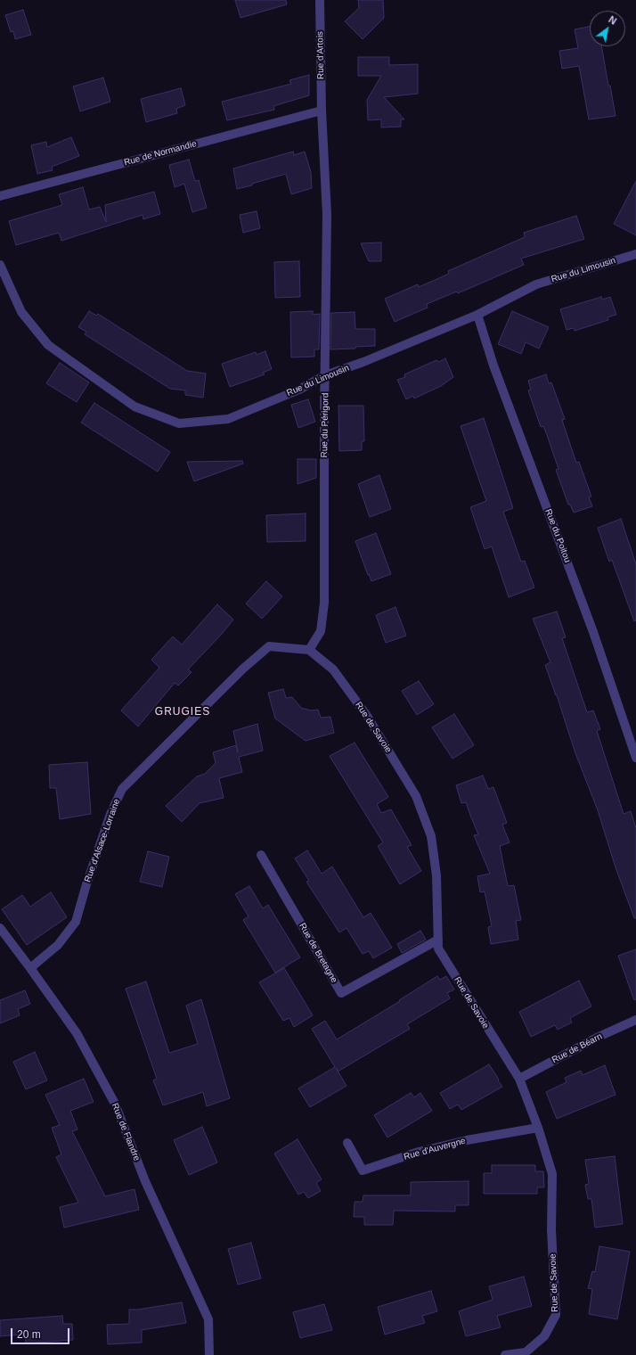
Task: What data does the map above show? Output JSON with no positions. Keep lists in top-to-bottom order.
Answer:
{
  "streets": {
    "street": [
      "Rue d'Artois",
      "Rue de Normandie",
      "Rue du Limousin",
      "Rue du Périgord",
      "Rue du Poitou",
      "Rue de Savoie",
      "Rue d'Alsace-Lorraine",
      "Rue de Bretagne",
      "Rue de Béarn",
      "Rue de Flandre",
      "Rue d'Auvergne"
    ]
  },
  "crossings": [
    ["Rue d'Artois", "Rue de Normandie"],
    ["Rue d'Artois", "Rue du Périgord"],
    ["Rue de Normandie", "Rue du Périgord"],
    ["Rue du Limousin", "Rue du Périgord"],
    ["Rue du Limousin", "Rue du Poitou"],
    ["Rue du Périgord", "Rue de Savoie"],
    ["Rue du Périgord", "Rue d'Alsace-Lorraine"],
    ["Rue de Savoie", "Rue d'Alsace-Lorraine"],
    ["Rue de Savoie", "Rue de Bretagne"],
    ["Rue de Savoie", "Rue de Béarn"],
    ["Rue de Savoie", "Rue d'Auvergne"],
    ["Rue d'Alsace-Lorraine", "Rue de Flandre"]
  ],
  "districts": ["GRUGIES"],
  "scale_bar": "20 m",
  "north": "top right"
}
